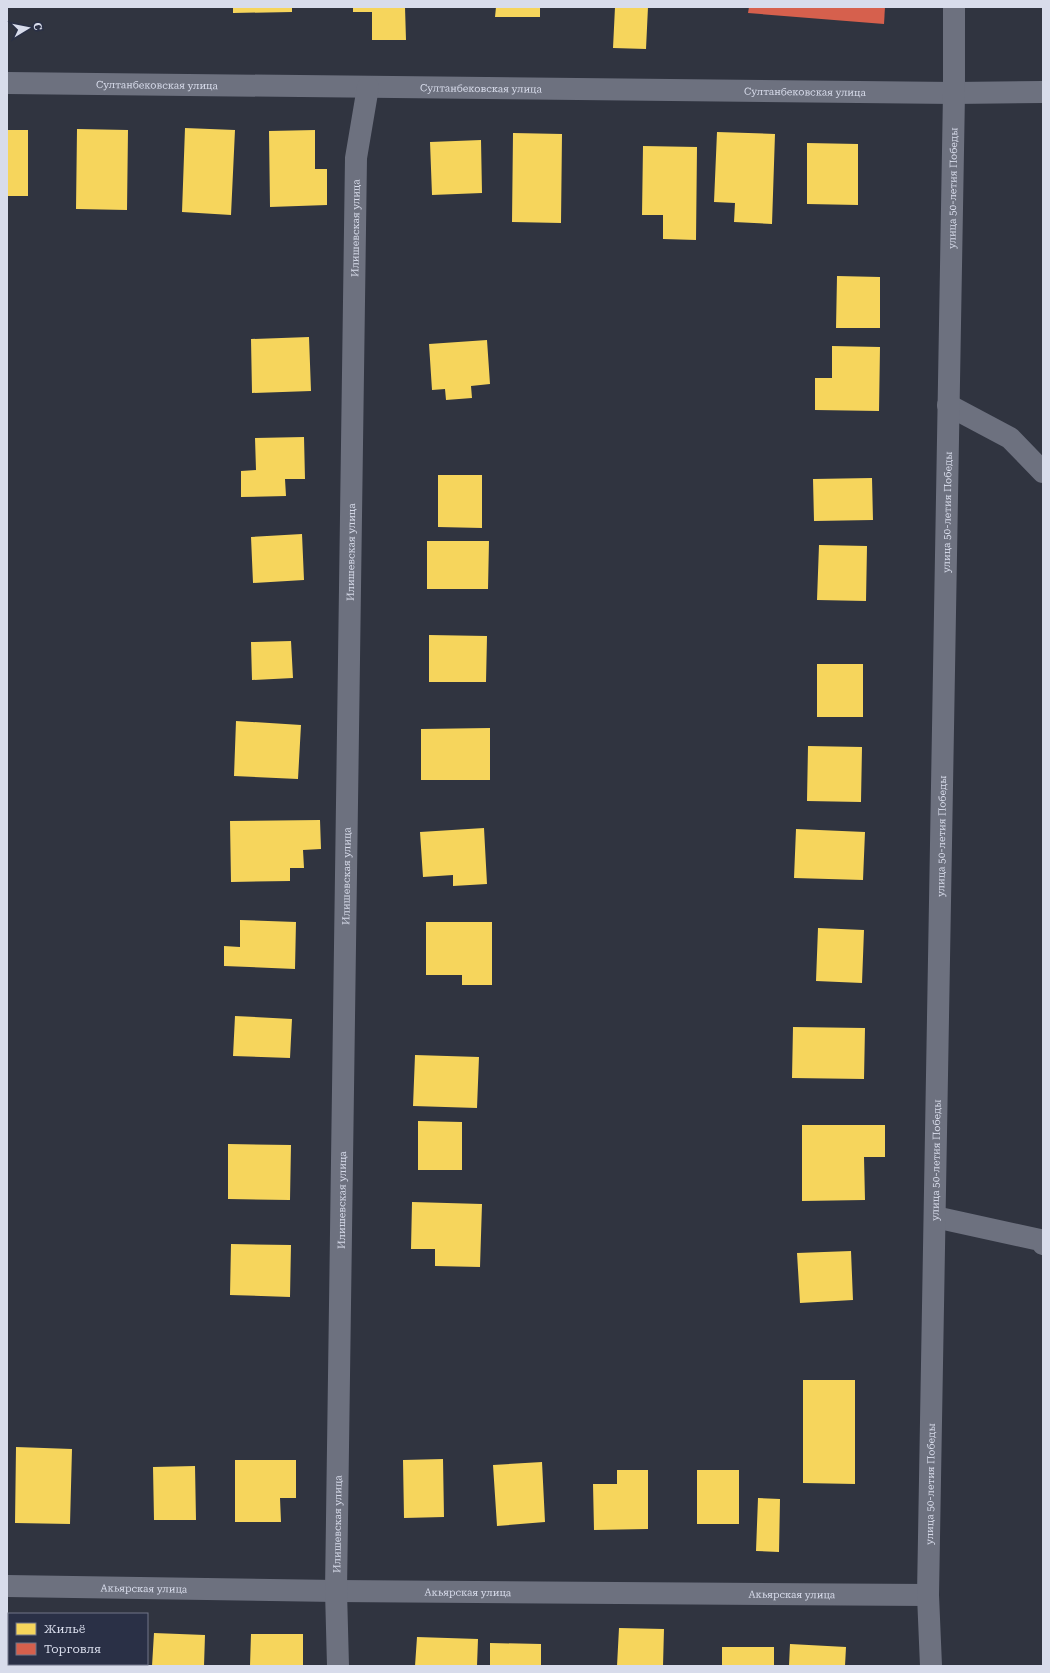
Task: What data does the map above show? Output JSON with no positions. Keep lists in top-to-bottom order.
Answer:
{
  "streets": {
    "street": [
      "Султанбековская улица",
      "улица 50-летия Победы",
      "Илишевская улица",
      "Акьярская улица"
    ]
  },
  "crossings": [
    ["Султанбековская улица", "улица 50-летия Победы"],
    ["Султанбековская улица", "Илишевская улица"],
    ["улица 50-летия Победы", "Акьярская улица"],
    ["Илишевская улица", "Акьярская улица"]
  ],
  "legend": ["Жильё", "Торговля"],
  "north": "right"
}
